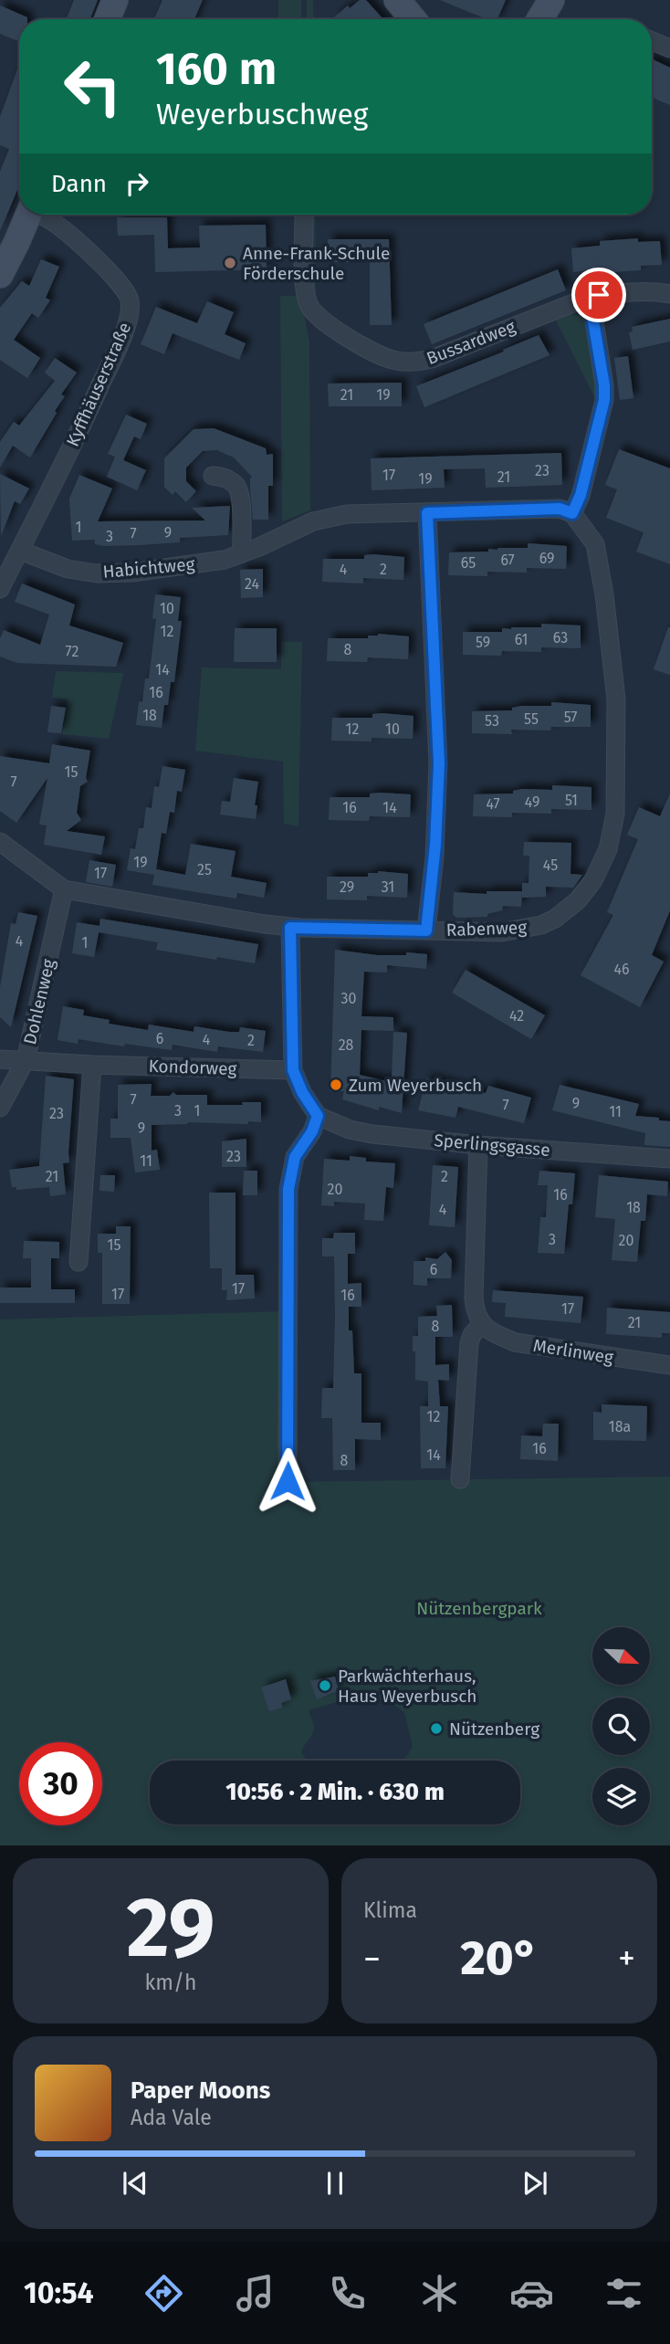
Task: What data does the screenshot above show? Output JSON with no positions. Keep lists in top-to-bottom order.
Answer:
{
  "streets": {
    "street": [
      "Bussardweg",
      "Kyffhäuserstraße",
      "Habichtweg",
      "Rabenweg",
      "Dohlenweg",
      "Kondorweg",
      "Sperlingsgasse",
      "Merlinweg"
    ]
  },
  "crossings": [
    ["Kyffhäuserstraße", "Habichtweg"],
    ["Habichtweg", "Rabenweg"],
    ["Rabenweg", "Dohlenweg"],
    ["Dohlenweg", "Kondorweg"]
  ],
  "parks": ["Nützenbergpark"],
  "places": [
    "Anne-Frank-Schule Förderschule",
    "Zum Weyerbusch",
    "Parkwächterhaus, Haus Weyerbusch",
    "Nützenberg"
  ],
  "house_numbers": [
    "21",
    "19",
    "23",
    "17",
    "21",
    "19",
    "1",
    "9",
    "7",
    "3",
    "69",
    "67",
    "65",
    "4",
    "2",
    "24",
    "10",
    "12",
    "63",
    "61",
    "59",
    "8",
    "72",
    "14",
    "16",
    "18",
    "57",
    "55",
    "53",
    "12",
    "10",
    "15",
    "7",
    "51",
    "49",
    "47",
    "16",
    "14",
    "19",
    "45",
    "25",
    "17",
    "29",
    "31",
    "4",
    "1",
    "46",
    "30",
    "42",
    "6",
    "4",
    "2",
    "28",
    "7",
    "9",
    "7",
    "3",
    "1",
    "11",
    "23",
    "9",
    "23",
    "11",
    "21",
    "2",
    "20",
    "16",
    "18",
    "4",
    "3",
    "20",
    "15",
    "6",
    "17",
    "17",
    "16",
    "17",
    "21",
    "8",
    "12",
    "18a",
    "16",
    "14",
    "8"
  ],
  "north": "bottom right",
  "page": {
    "turn": ["160 m", "Weyerbuschweg"],
    "then": "Dann",
    "limit": "30",
    "trip": "10:56 · 2 Min. · 630 m",
    "tile": [
      ["29", "km/h"],
      "Klima"
    ],
    "heat": ["−", "20°", "+"],
    "song": ["Paper Moons", "Ada Vale"],
    "tabs": "10:54"
  }
}
